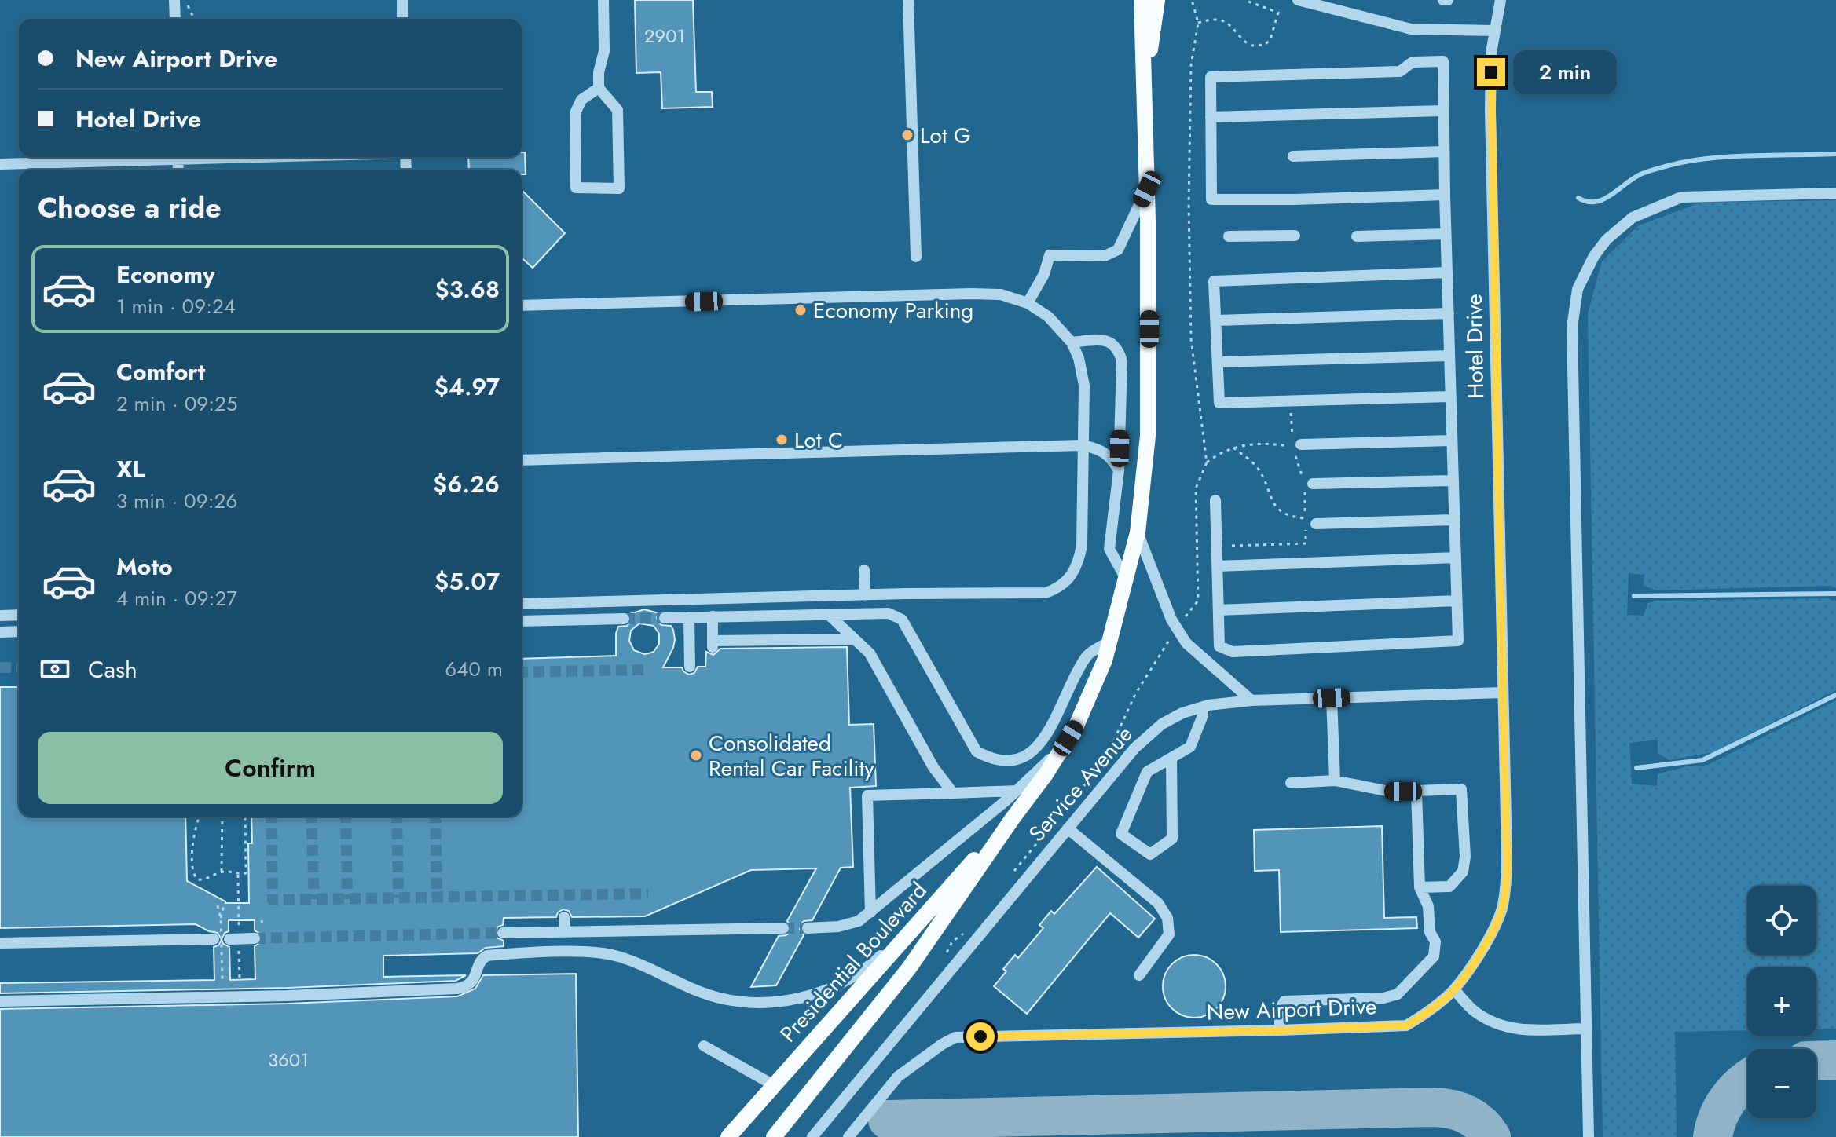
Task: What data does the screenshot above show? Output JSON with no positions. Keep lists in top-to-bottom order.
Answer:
{
  "streets": {
    "main road": ["Presidential Boulevard"],
    "street": ["Hotel Drive", "Service Avenue", "New Airport Drive"]
  },
  "crossings": [
    ["Hotel Drive", "Service Avenue"],
    ["Hotel Drive", "New Airport Drive"],
    ["Service Avenue", "New Airport Drive"]
  ],
  "places": [
    "Lot G",
    "Economy Parking",
    "Lot C",
    "Consolidated Rental Car Facility"
  ],
  "house_numbers": ["2901", "3601"],
  "page": {
    "banner": ["New Airport Drive", "Hotel Drive"],
    "bubble": "2 min",
    "heading": "Choose a ride",
    "list": [
      {
        "name": "Economy",
        "note": "1 min · 09:24",
        "value": "$3.68"
      },
      {
        "name": "Comfort",
        "note": "2 min · 09:25",
        "value": "$4.97"
      },
      {
        "name": "XL",
        "note": "3 min · 09:26",
        "value": "$6.26"
      },
      {
        "name": "Moto",
        "note": "4 min · 09:27",
        "value": "$5.07"
      }
    ],
    "pay": ["Cash", "640 m"],
    "buttons": "Confirm",
    "map_buttons": ["+", "−"]
  }
}
